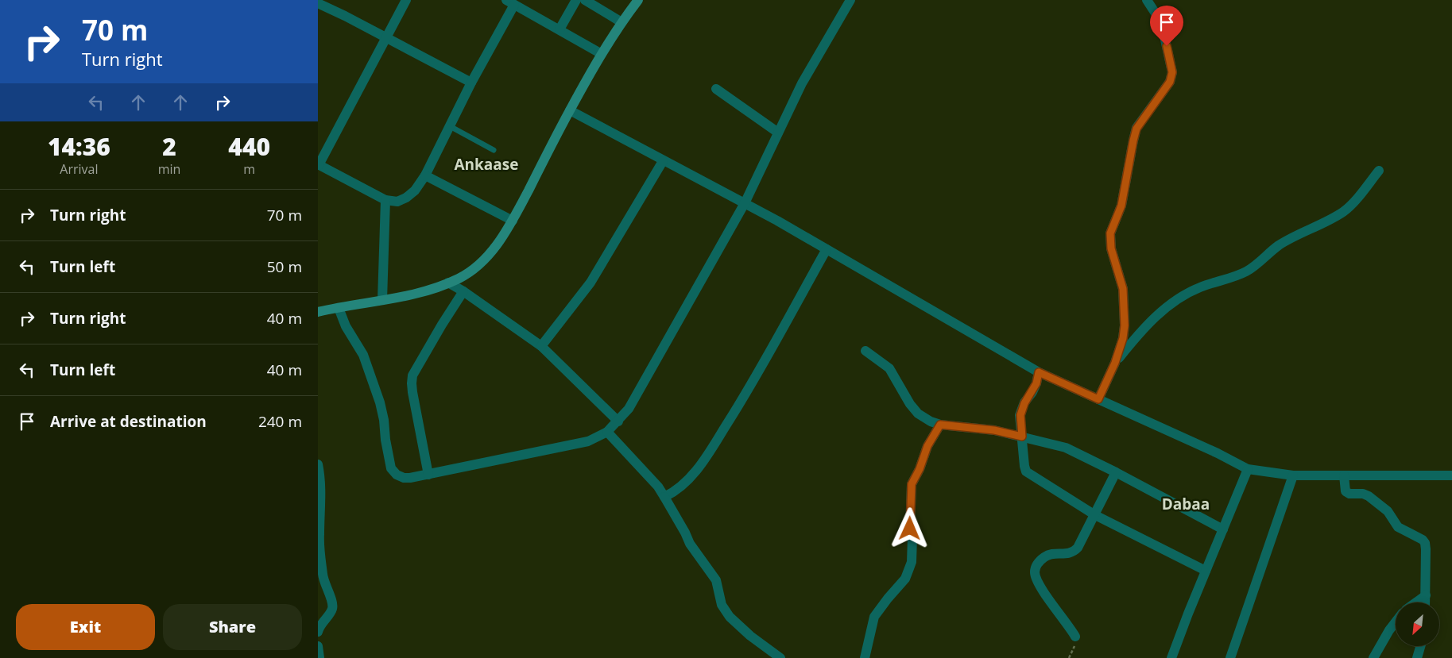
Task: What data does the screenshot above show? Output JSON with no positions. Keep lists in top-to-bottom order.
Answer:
{
  "districts": ["Ankaase", "Dabaa"],
  "north": "bottom left",
  "page": {
    "turn": ["70 m", "Turn right"],
    "eta": [
      "14:36",
      "Arrival",
      "2",
      "min",
      "440",
      "m"
    ],
    "list": [
      {
        "name": "Turn right",
        "value": "70 m"
      },
      {
        "name": "Turn left",
        "value": "50 m"
      },
      {
        "name": "Turn right",
        "value": "40 m"
      },
      {
        "name": "Turn left",
        "value": "40 m"
      },
      {
        "name": "Arrive at destination",
        "value": "240 m"
      }
    ],
    "buttons": ["Exit", "Share"]
  }
}
